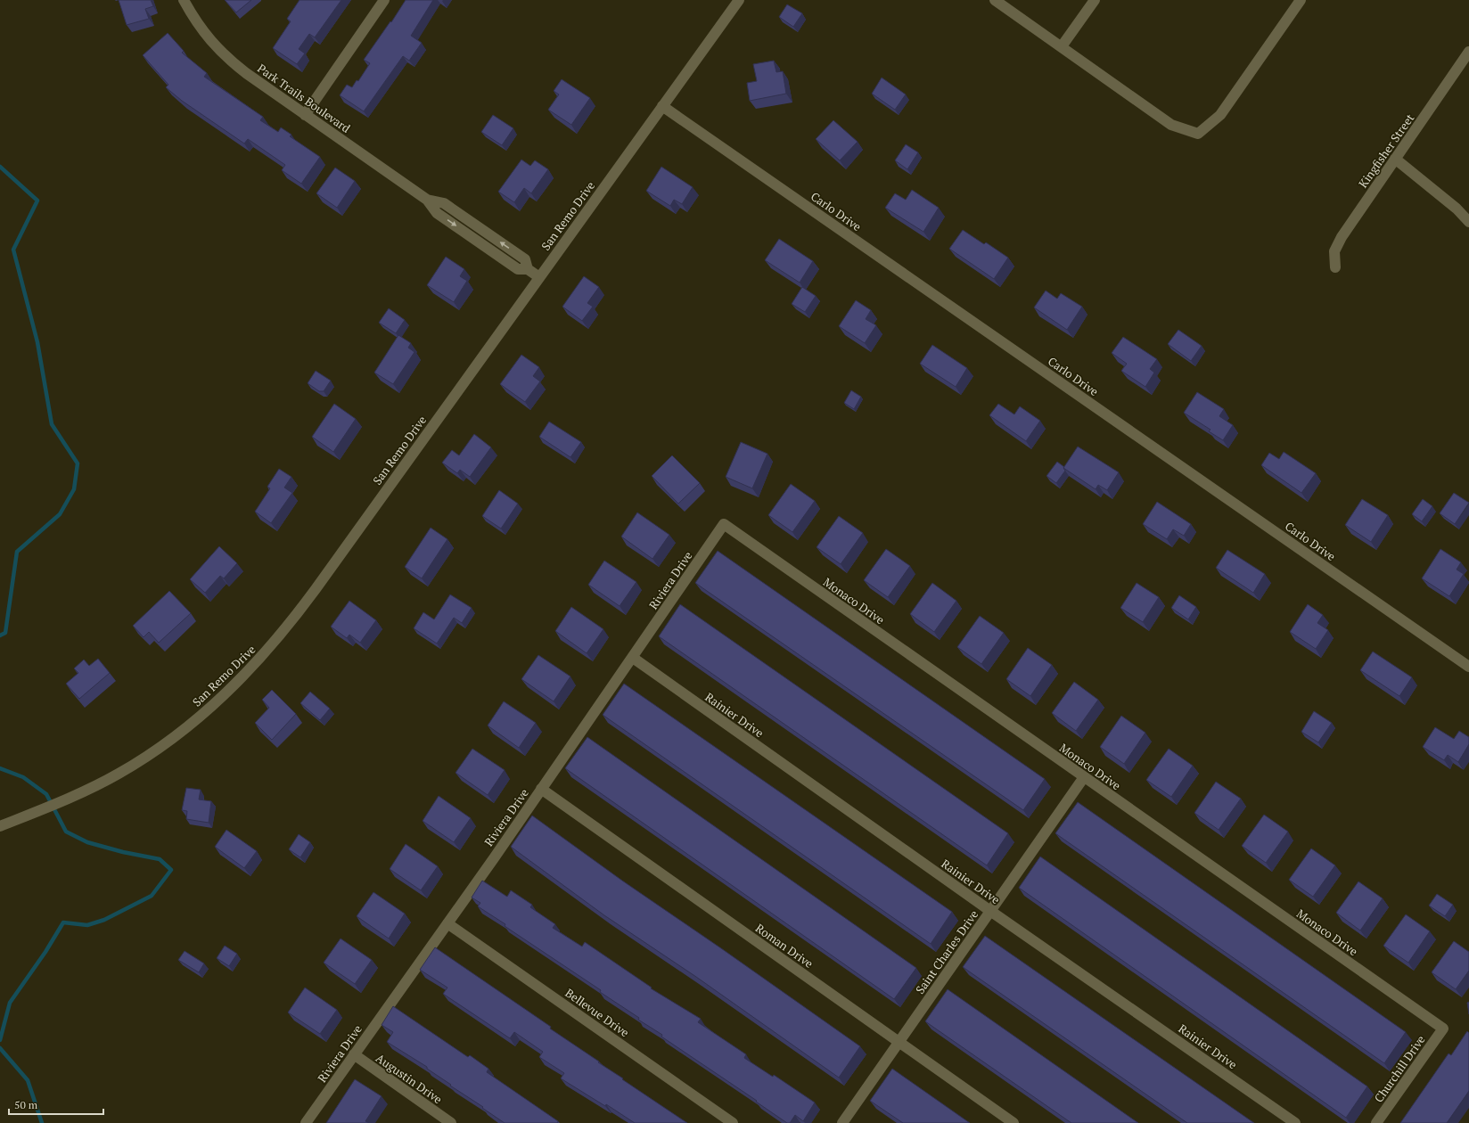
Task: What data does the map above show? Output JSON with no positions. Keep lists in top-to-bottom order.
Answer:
{
  "streets": {
    "street": [
      "Park Trails Boulevard",
      "Kingfisher Street",
      "Carlo Drive",
      "San Remo Drive",
      "Riviera Drive",
      "Monaco Drive",
      "Rainier Drive",
      "Roman Drive",
      "Saint Charles Drive",
      "Bellevue Drive",
      "Churchill Drive",
      "Augustin Drive"
    ]
  },
  "crossings": [
    ["Park Trails Boulevard", "San Remo Drive"],
    ["Carlo Drive", "San Remo Drive"],
    ["Riviera Drive", "Monaco Drive"],
    ["Riviera Drive", "Rainier Drive"],
    ["Riviera Drive", "Roman Drive"],
    ["Riviera Drive", "Bellevue Drive"],
    ["Riviera Drive", "Augustin Drive"],
    ["Monaco Drive", "Saint Charles Drive"],
    ["Monaco Drive", "Churchill Drive"],
    ["Rainier Drive", "Saint Charles Drive"],
    ["Roman Drive", "Saint Charles Drive"]
  ],
  "scale_bar": "50 m"
}
